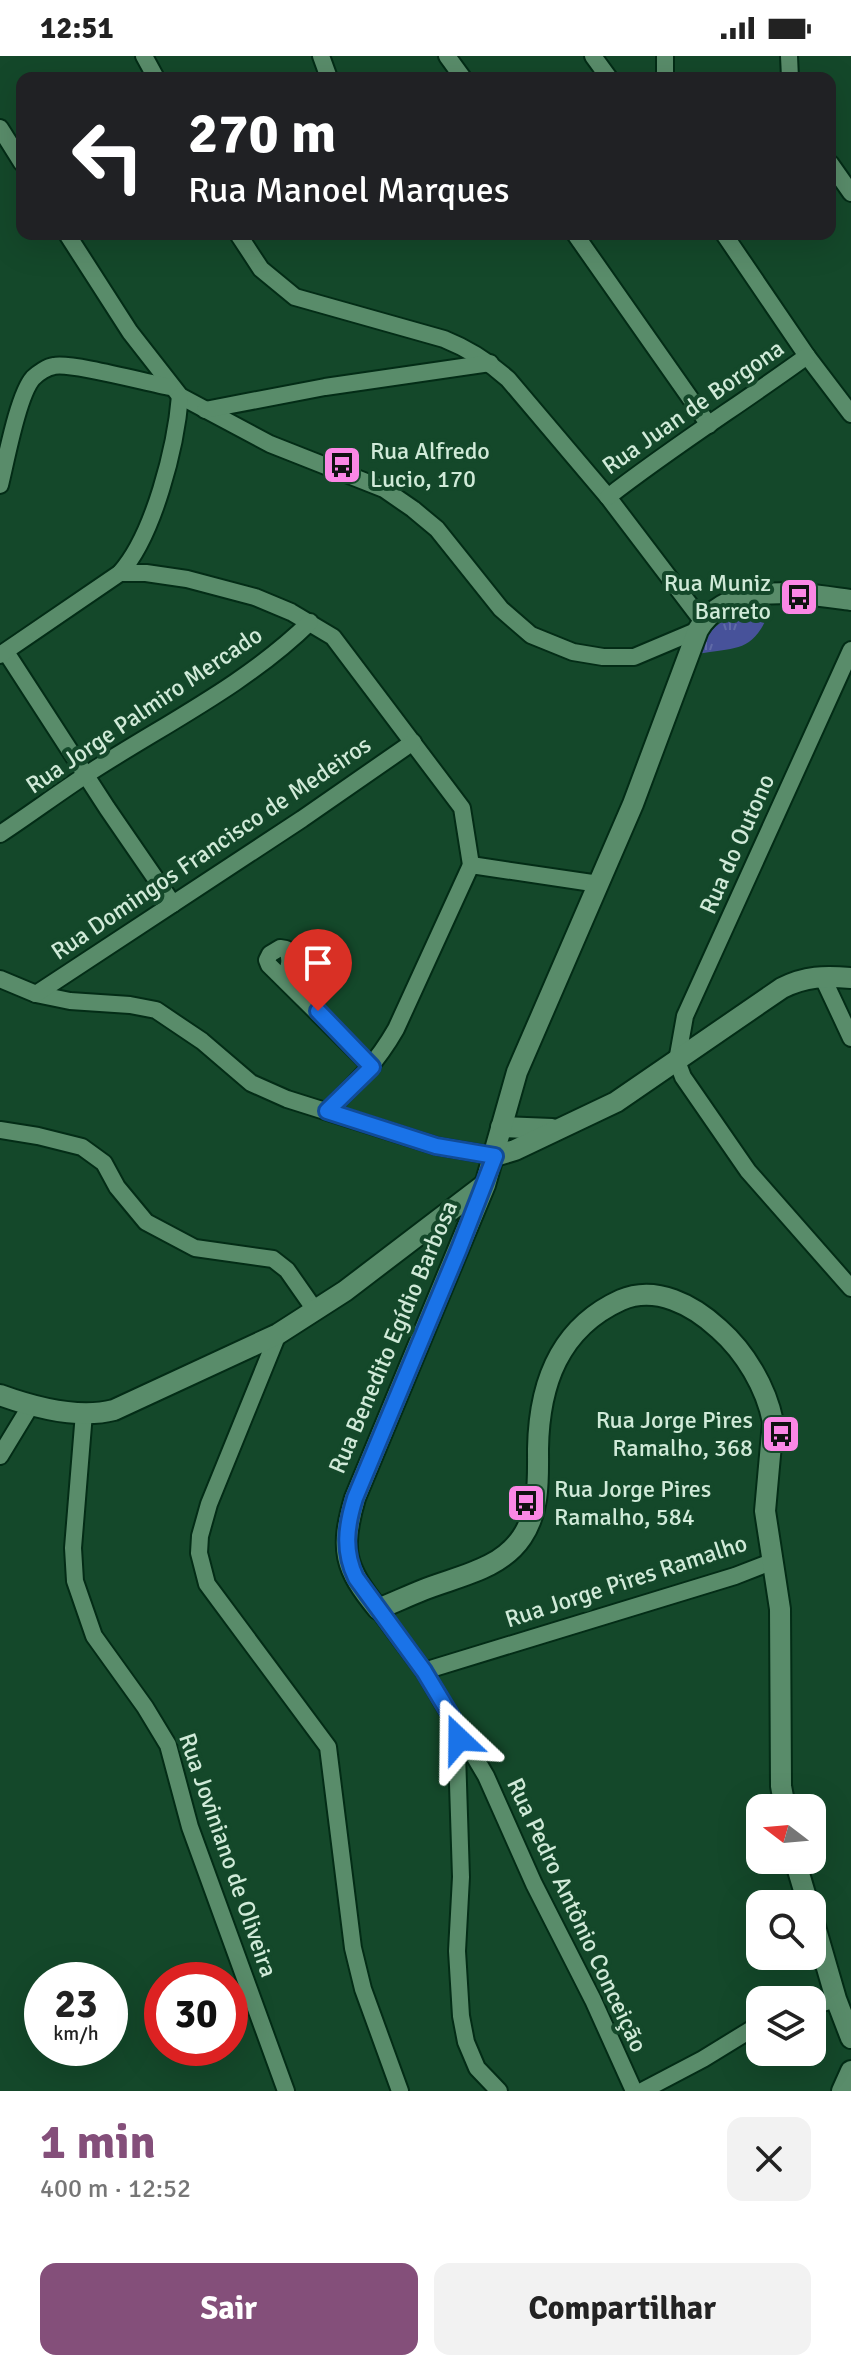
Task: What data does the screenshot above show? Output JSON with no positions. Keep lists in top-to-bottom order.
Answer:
{
  "streets": {
    "street": [
      "Rua Juan de Borgona",
      "Rua Jorge Palmiro Mercado",
      "Rua do Outono",
      "Rua Domingos Francisco de Medeiros",
      "Rua Benedito Egídio Barbosa",
      "Rua Jorge Pires Ramalho",
      "Rua Joviniano de Oliveira",
      "Rua Pedro Antônio Conceição"
    ]
  },
  "crossings": [
    ["Rua Benedito Egídio Barbosa", "Rua Jorge Pires Ramalho"],
    ["Rua Benedito Egídio Barbosa", "Rua Pedro Antônio Conceição"]
  ],
  "places": {
    "bus stop": [
      "Rua Alfredo Lucio, 170",
      "Rua Muniz Barreto",
      "Rua Jorge Pires Ramalho, 368",
      "Rua Jorge Pires Ramalho, 584"
    ]
  },
  "north": "left",
  "page": {
    "status": "12:51",
    "turn": ["270 m", "Rua Manoel Marques"],
    "speed": "23 km/h",
    "limit": "30",
    "heading": ["1 min", "400 m · 12:52"],
    "buttons": ["Sair", "Compartilhar"]
  }
}
